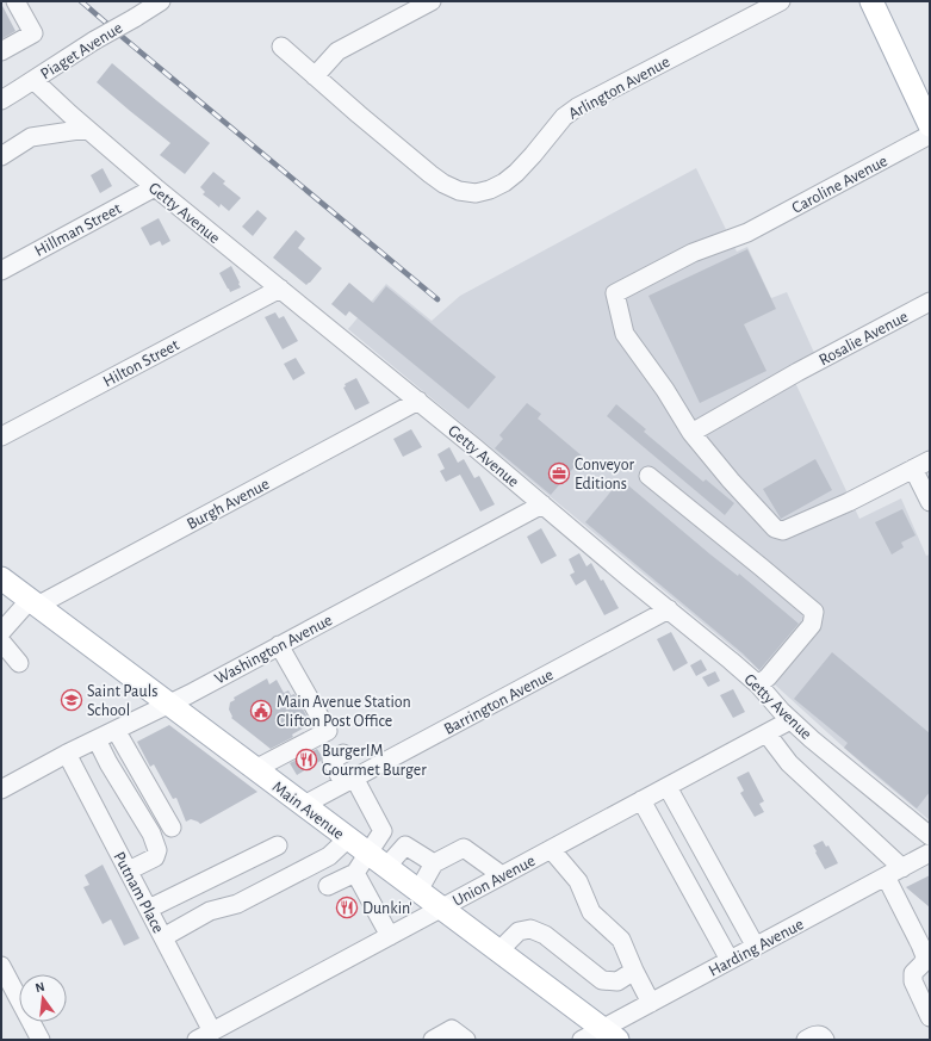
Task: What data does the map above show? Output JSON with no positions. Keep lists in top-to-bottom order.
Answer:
{
  "streets": {
    "main road": ["Main Avenue"],
    "street": [
      "Piaget Avenue",
      "Arlington Avenue",
      "Caroline Avenue",
      "Getty Avenue",
      "Hillman Street",
      "Rosalie Avenue",
      "Hilton Street",
      "Burgh Avenue",
      "Washington Avenue",
      "Barrington Avenue",
      "Union Avenue",
      "Putnam Place",
      "Harding Avenue"
    ]
  },
  "crossings": [
    ["Piaget Avenue", "Getty Avenue"],
    ["Caroline Avenue", "Rosalie Avenue"],
    ["Getty Avenue", "Hillman Street"],
    ["Getty Avenue", "Hilton Street"],
    ["Getty Avenue", "Burgh Avenue"],
    ["Getty Avenue", "Washington Avenue"],
    ["Getty Avenue", "Barrington Avenue"],
    ["Getty Avenue", "Union Avenue"],
    ["Burgh Avenue", "Main Avenue"],
    ["Washington Avenue", "Main Avenue"],
    ["Washington Avenue", "Putnam Place"],
    ["Barrington Avenue", "Main Avenue"],
    ["Main Avenue", "Union Avenue"],
    ["Main Avenue", "Harding Avenue"],
    ["Union Avenue", "Putnam Place"]
  ],
  "places": {
    "office": ["Conveyor Editions"],
    "school or university": ["Saint Pauls School"],
    "public building": ["Main Avenue Station Clifton Post Office"],
    "restaurant": ["BurgerIM Gourmet Burger", "Dunkin'"]
  },
  "north": "top"
}
